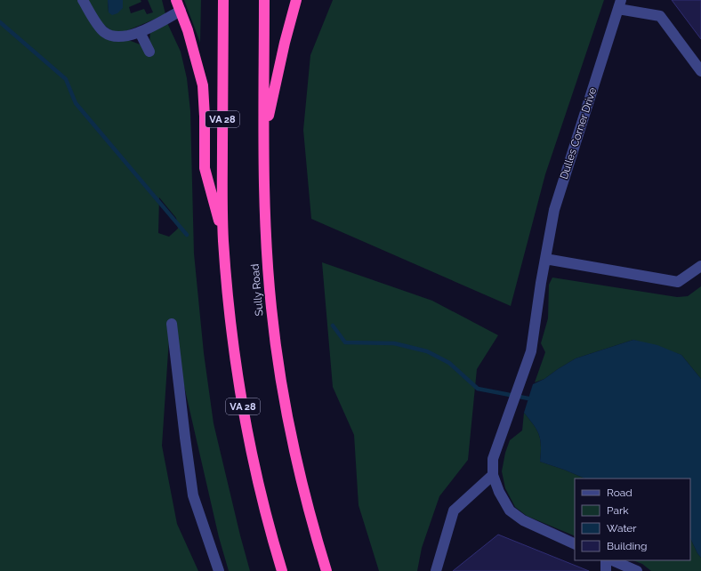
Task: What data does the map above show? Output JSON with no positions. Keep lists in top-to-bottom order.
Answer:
{
  "streets": {
    "highway": ["VA 28", "Sully Road"],
    "lane": ["Dulles Corner Drive"]
  },
  "legend": [
    "Road",
    "Park",
    "Water",
    "Building"
  ]
}
